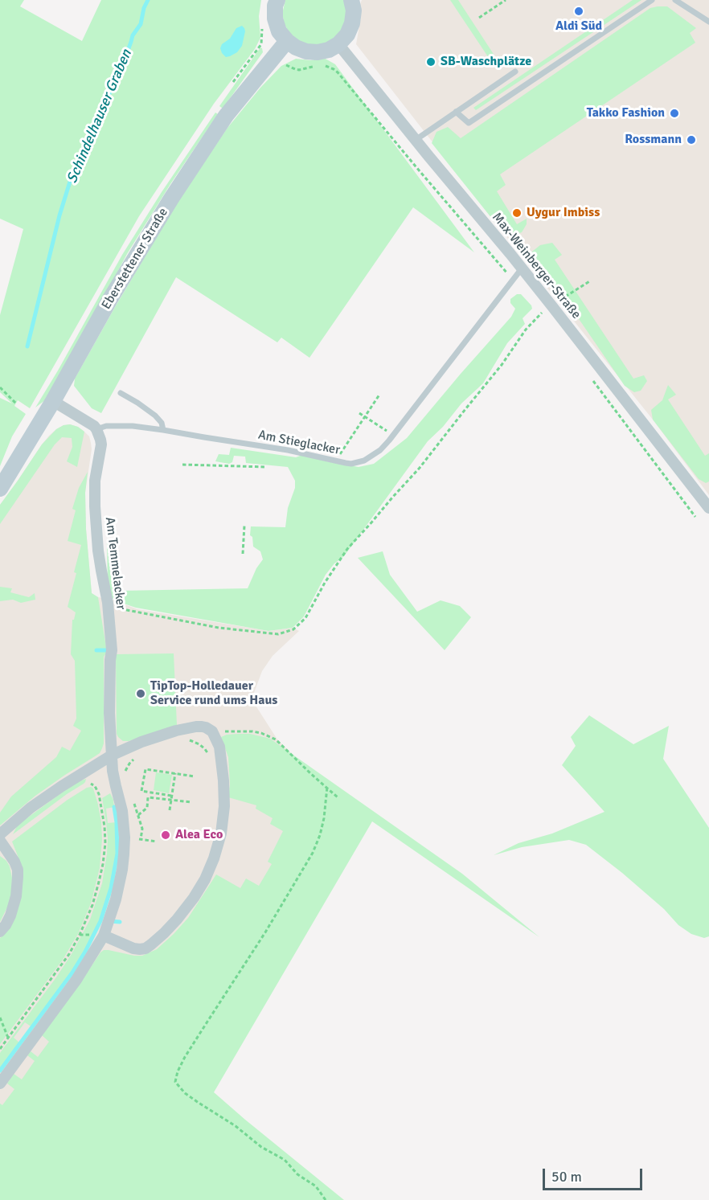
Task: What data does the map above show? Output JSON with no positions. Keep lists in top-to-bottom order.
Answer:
{
  "streets": {
    "main road": ["Eberstettener Straße"],
    "street": ["Max-Weinberger-Straße", "Am Temmelacker"],
    "lane": ["Am Stieglacker"]
  },
  "crossings": [
    ["Max-Weinberger-Straße", "Am Stieglacker"],
    ["Am Stieglacker", "Am Temmelacker"]
  ],
  "water": ["Schindelhauser Graben"],
  "places": [
    "Aldi Süd",
    "SB-Waschplätze",
    "Takko Fashion",
    "Rossmann",
    "Uygur Imbiss",
    "TipTop-Holledauer Service rund ums Haus",
    "Alea Eco"
  ],
  "scale_bar": "50 m"
}
